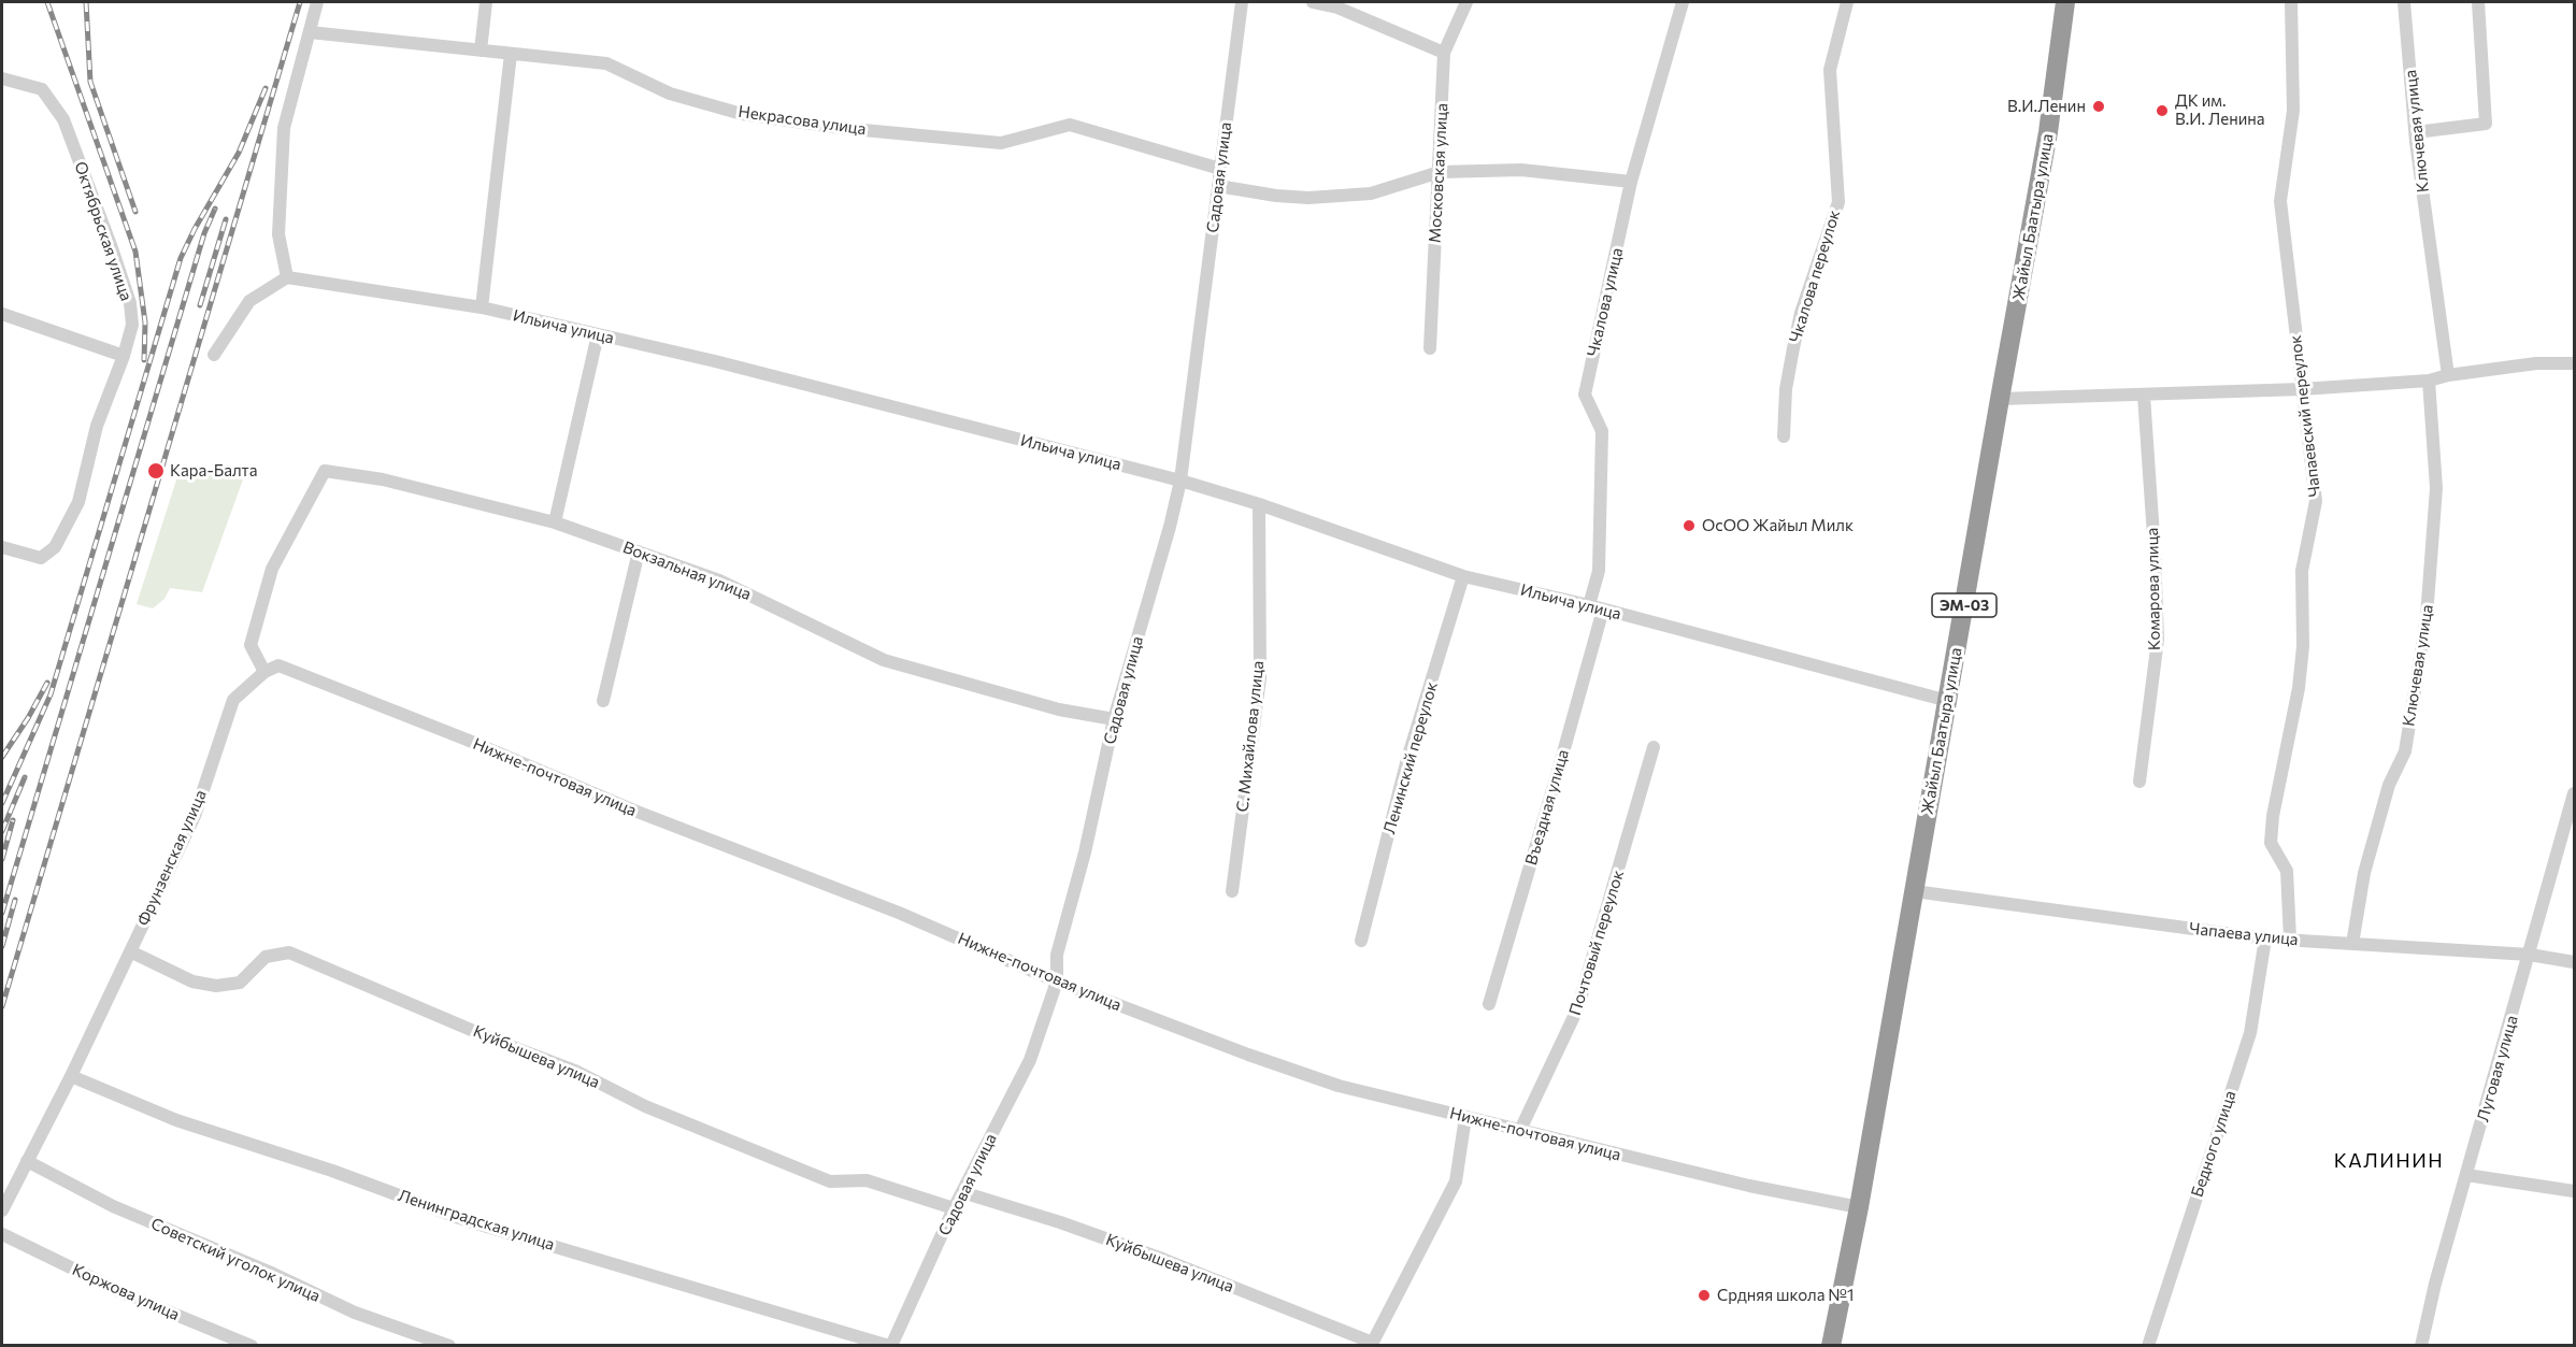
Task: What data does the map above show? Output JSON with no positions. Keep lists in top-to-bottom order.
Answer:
{
  "streets": {
    "highway": ["Жайыл Баатыра улица", "ЭМ-03"],
    "street": [
      "Некрасова улица",
      "Ключевая улица",
      "Московская улица",
      "Садовая улица",
      "Октябрьская улица",
      "Чкалова переулок",
      "Чкалова улица",
      "Ильича улица",
      "Чапаевский переулок",
      "Вокзальная улица",
      "Комарова улица",
      "С. Михайлова улица",
      "Ленинский переулок",
      "Нижне-почтовая улица",
      "Въездная улица",
      "Фрунзенская улица",
      "Чапаева улица",
      "Почтовый переулок",
      "Куйбышева улица",
      "Луговая улица",
      "Бедного улица",
      "Ленинградская улица",
      "Советский уголок улица",
      "Коржова улица"
    ]
  },
  "crossings": [
    ["Некрасова улица", "Садовая улица"],
    ["Ключевая улица", "Чапаева улица"],
    ["Садовая улица", "Ильича улица"],
    ["Садовая улица", "Вокзальная улица"],
    ["Садовая улица", "Нижне-почтовая улица"],
    ["Садовая улица", "Куйбышева улица"],
    ["Садовая улица", "Ленинградская улица"],
    ["Жайыл Баатыра улица", "Ильича улица"],
    ["Жайыл Баатыра улица", "Нижне-почтовая улица"],
    ["Жайыл Баатыра улица", "Чапаева улица"],
    ["Чкалова улица", "Ильича улица"],
    ["Ильича улица", "С. Михайлова улица"],
    ["Ильича улица", "Ленинский переулок"],
    ["Ильича улица", "Въездная улица"],
    ["Чапаевский переулок", "Чапаева улица"],
    ["Вокзальная улица", "Нижне-почтовая улица"],
    ["Вокзальная улица", "Фрунзенская улица"],
    ["Нижне-почтовая улица", "Фрунзенская улица"],
    ["Нижне-почтовая улица", "Почтовый переулок"],
    ["Фрунзенская улица", "Куйбышева улица"],
    ["Фрунзенская улица", "Ленинградская улица"],
    ["Фрунзенская улица", "Советский уголок улица"],
    ["Чапаева улица", "Луговая улица"],
    ["Чапаева улица", "Бедного улица"]
  ],
  "districts": ["КАЛИНИН"],
  "places": [
    "В.И.Ленин",
    "ДК им. В.И. Ленина",
    "Кара-Балта",
    "ОсОО Жайыл Милк",
    "Срдняя школа №1"
  ]
}
